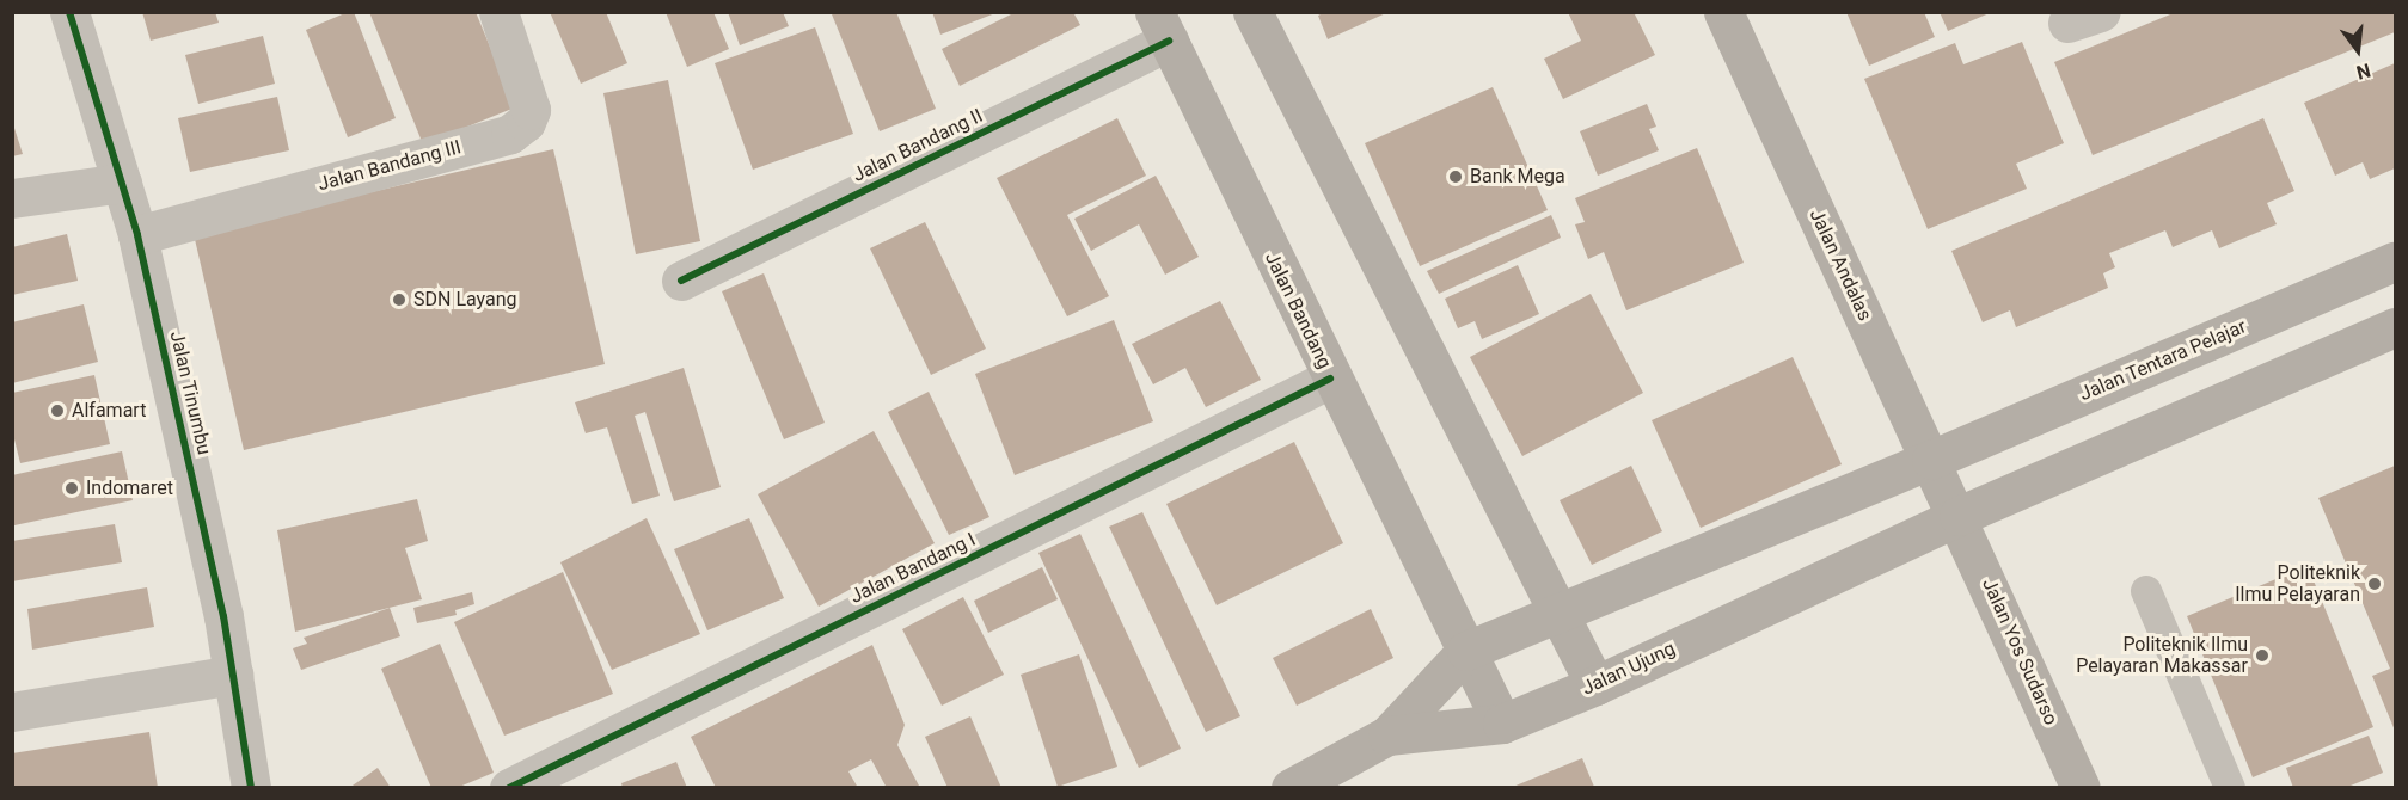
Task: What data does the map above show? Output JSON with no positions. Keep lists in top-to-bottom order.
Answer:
{
  "streets": {
    "main road": [
      "Jalan Andalas",
      "Jalan Bandang",
      "Jalan Tentara Pelajar",
      "Jalan Yos Sudarso",
      "Jalan Ujung"
    ],
    "street": [
      "Jalan Bandang II",
      "Jalan Bandang III",
      "Jalan Tinumbu",
      "Jalan Bandang I"
    ]
  },
  "crossings": [
    ["Jalan Bandang II", "Jalan Bandang"],
    ["Jalan Bandang III", "Jalan Tinumbu"],
    ["Jalan Andalas", "Jalan Tentara Pelajar"],
    ["Jalan Andalas", "Jalan Yos Sudarso"],
    ["Jalan Andalas", "Jalan Ujung"],
    ["Jalan Bandang", "Jalan Tentara Pelajar"],
    ["Jalan Bandang", "Jalan Bandang I"],
    ["Jalan Bandang", "Jalan Ujung"],
    ["Jalan Yos Sudarso", "Jalan Ujung"]
  ],
  "places": [
    "Bank Mega",
    "SDN Layang",
    "Alfamart",
    "Indomaret",
    "Politeknik Ilmu Pelayaran",
    "Politeknik Ilmu Pelayaran Makassar"
  ],
  "north": "bottom"
}
